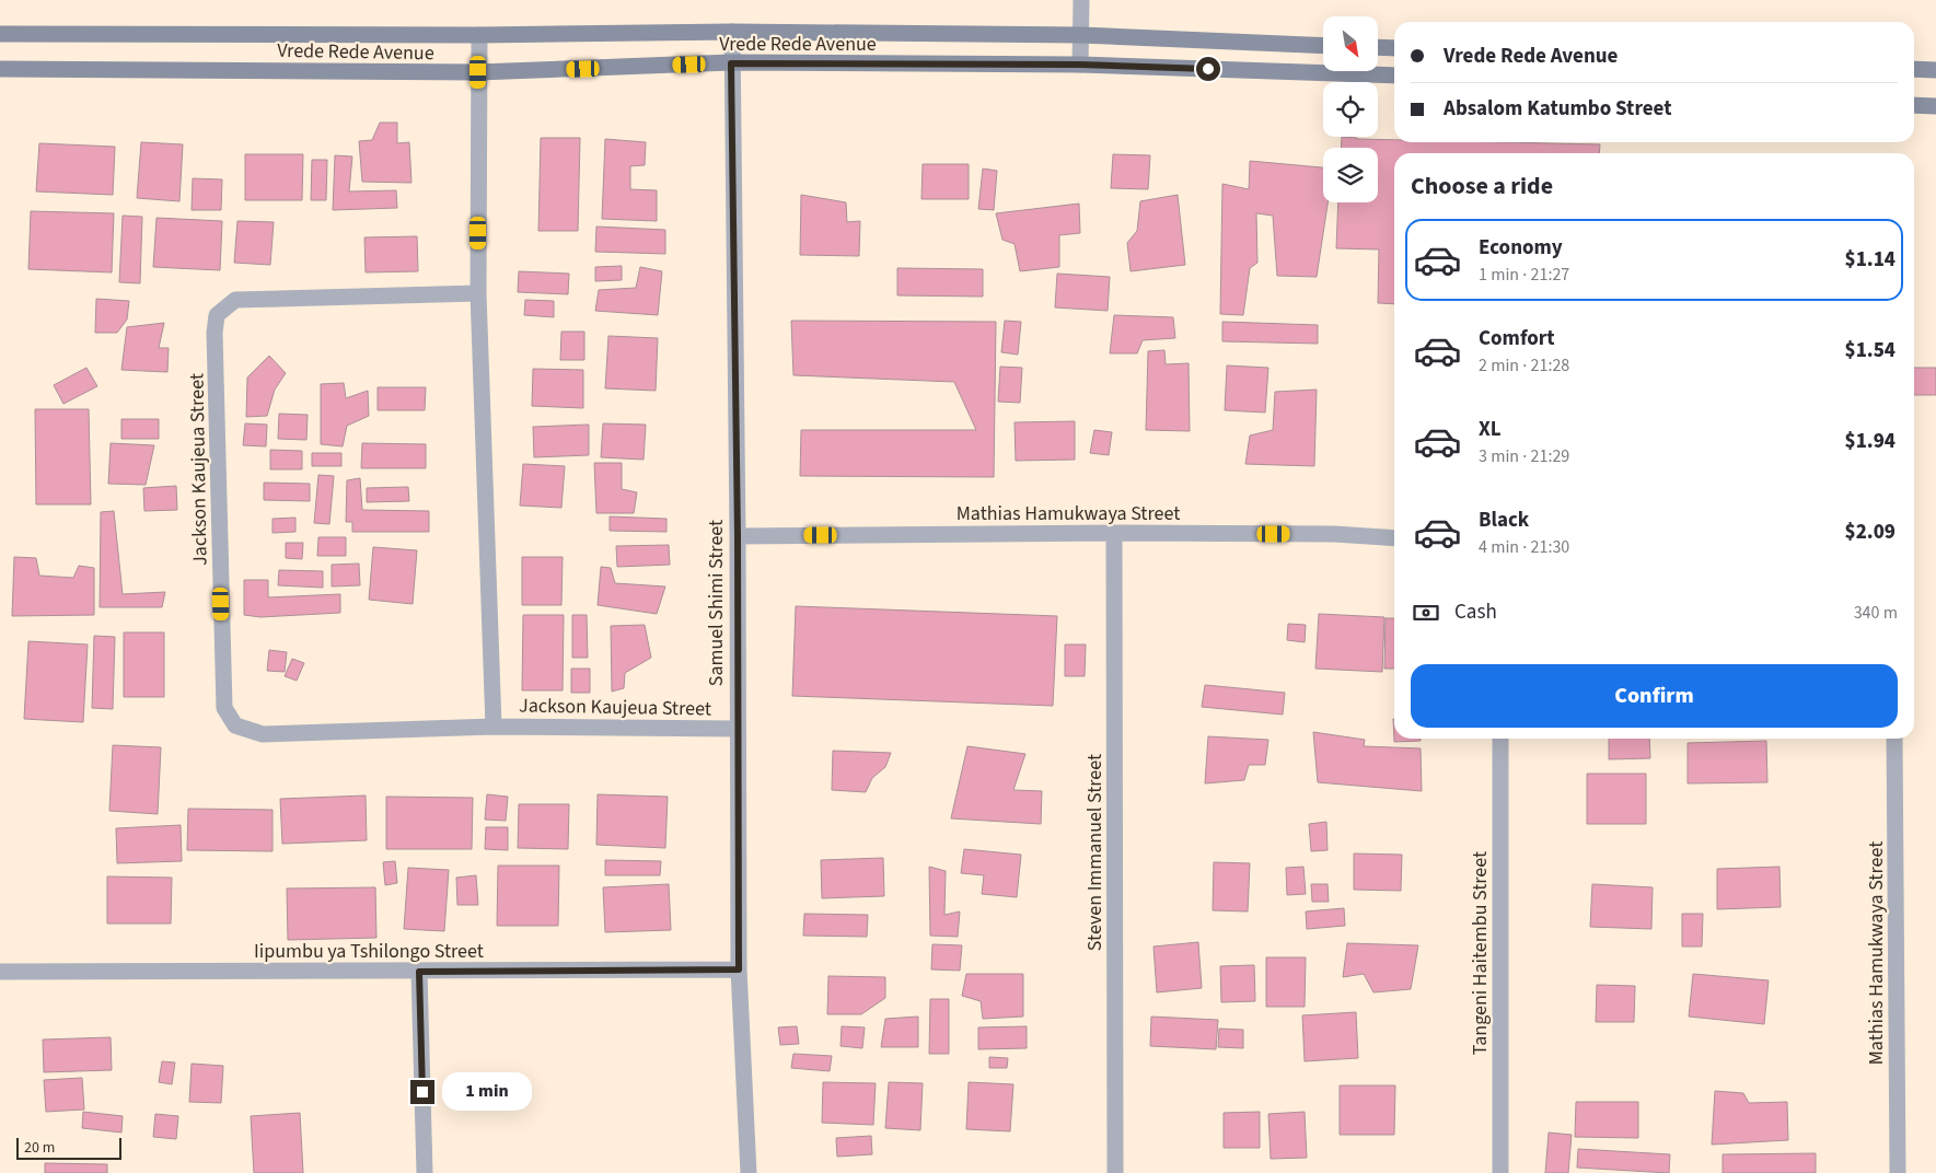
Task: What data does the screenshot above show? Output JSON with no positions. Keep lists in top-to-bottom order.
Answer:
{
  "streets": {
    "street": [
      "Vrede Rede Avenue",
      "Jackson Kaujeua Street",
      "Mathias Hamukwaya Street",
      "Samuel Shimi Street",
      "Steven Immanuel Street",
      "Iipumbu ya Tshilongo Street",
      "Tangeni Haitembu Street"
    ]
  },
  "crossings": [
    ["Vrede Rede Avenue", "Jackson Kaujeua Street"],
    ["Vrede Rede Avenue", "Samuel Shimi Street"],
    ["Jackson Kaujeua Street", "Samuel Shimi Street"],
    ["Mathias Hamukwaya Street", "Samuel Shimi Street"],
    ["Mathias Hamukwaya Street", "Steven Immanuel Street"],
    ["Samuel Shimi Street", "Iipumbu ya Tshilongo Street"]
  ],
  "scale_bar": "20 m",
  "north": "bottom right",
  "page": {
    "banner": ["Vrede Rede Avenue", "Absalom Katumbo Street"],
    "heading": "Choose a ride",
    "list": [
      {
        "name": "Economy",
        "note": "1 min · 21:27",
        "value": "$1.14"
      },
      {
        "name": "Comfort",
        "note": "2 min · 21:28",
        "value": "$1.54"
      },
      {
        "name": "XL",
        "note": "3 min · 21:29",
        "value": "$1.94"
      },
      {
        "name": "Black",
        "note": "4 min · 21:30",
        "value": "$2.09"
      }
    ],
    "pay": ["Cash", "340 m"],
    "buttons": "Confirm",
    "bubble": "1 min",
    "scale": "20 m"
  }
}
